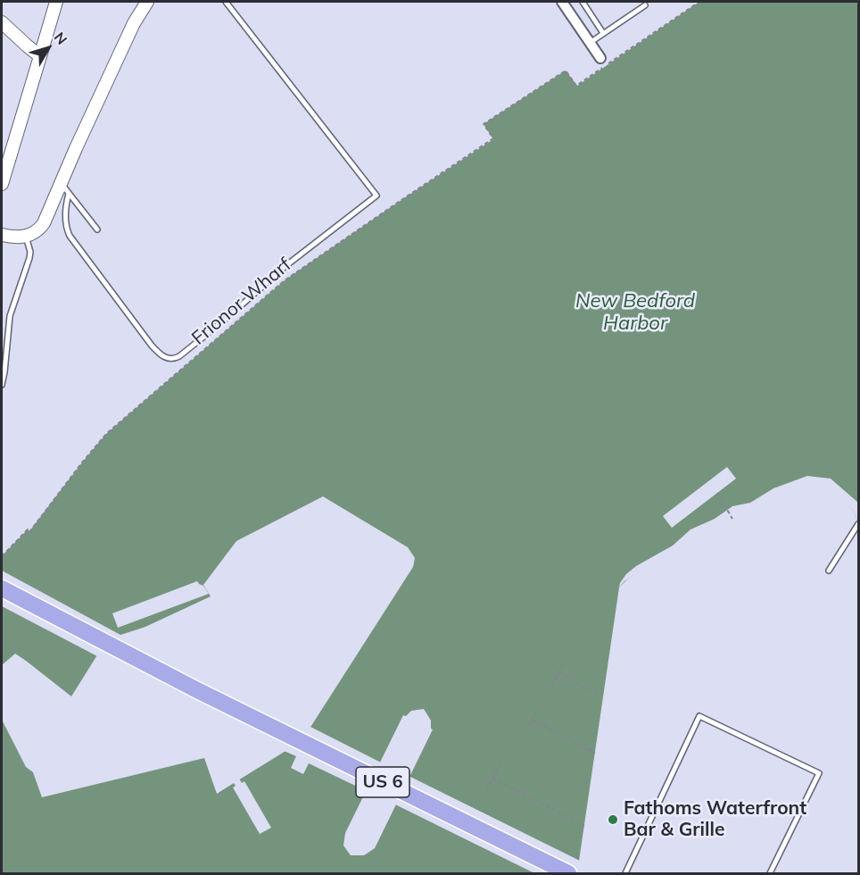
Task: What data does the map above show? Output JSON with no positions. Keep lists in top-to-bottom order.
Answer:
{
  "streets": {
    "highway": ["US 6"],
    "path": ["Frionor Wharf"]
  },
  "water": ["New Bedford Harbor"],
  "places": ["Fathoms Waterfront Bar & Grille"],
  "north": "top right"
}
